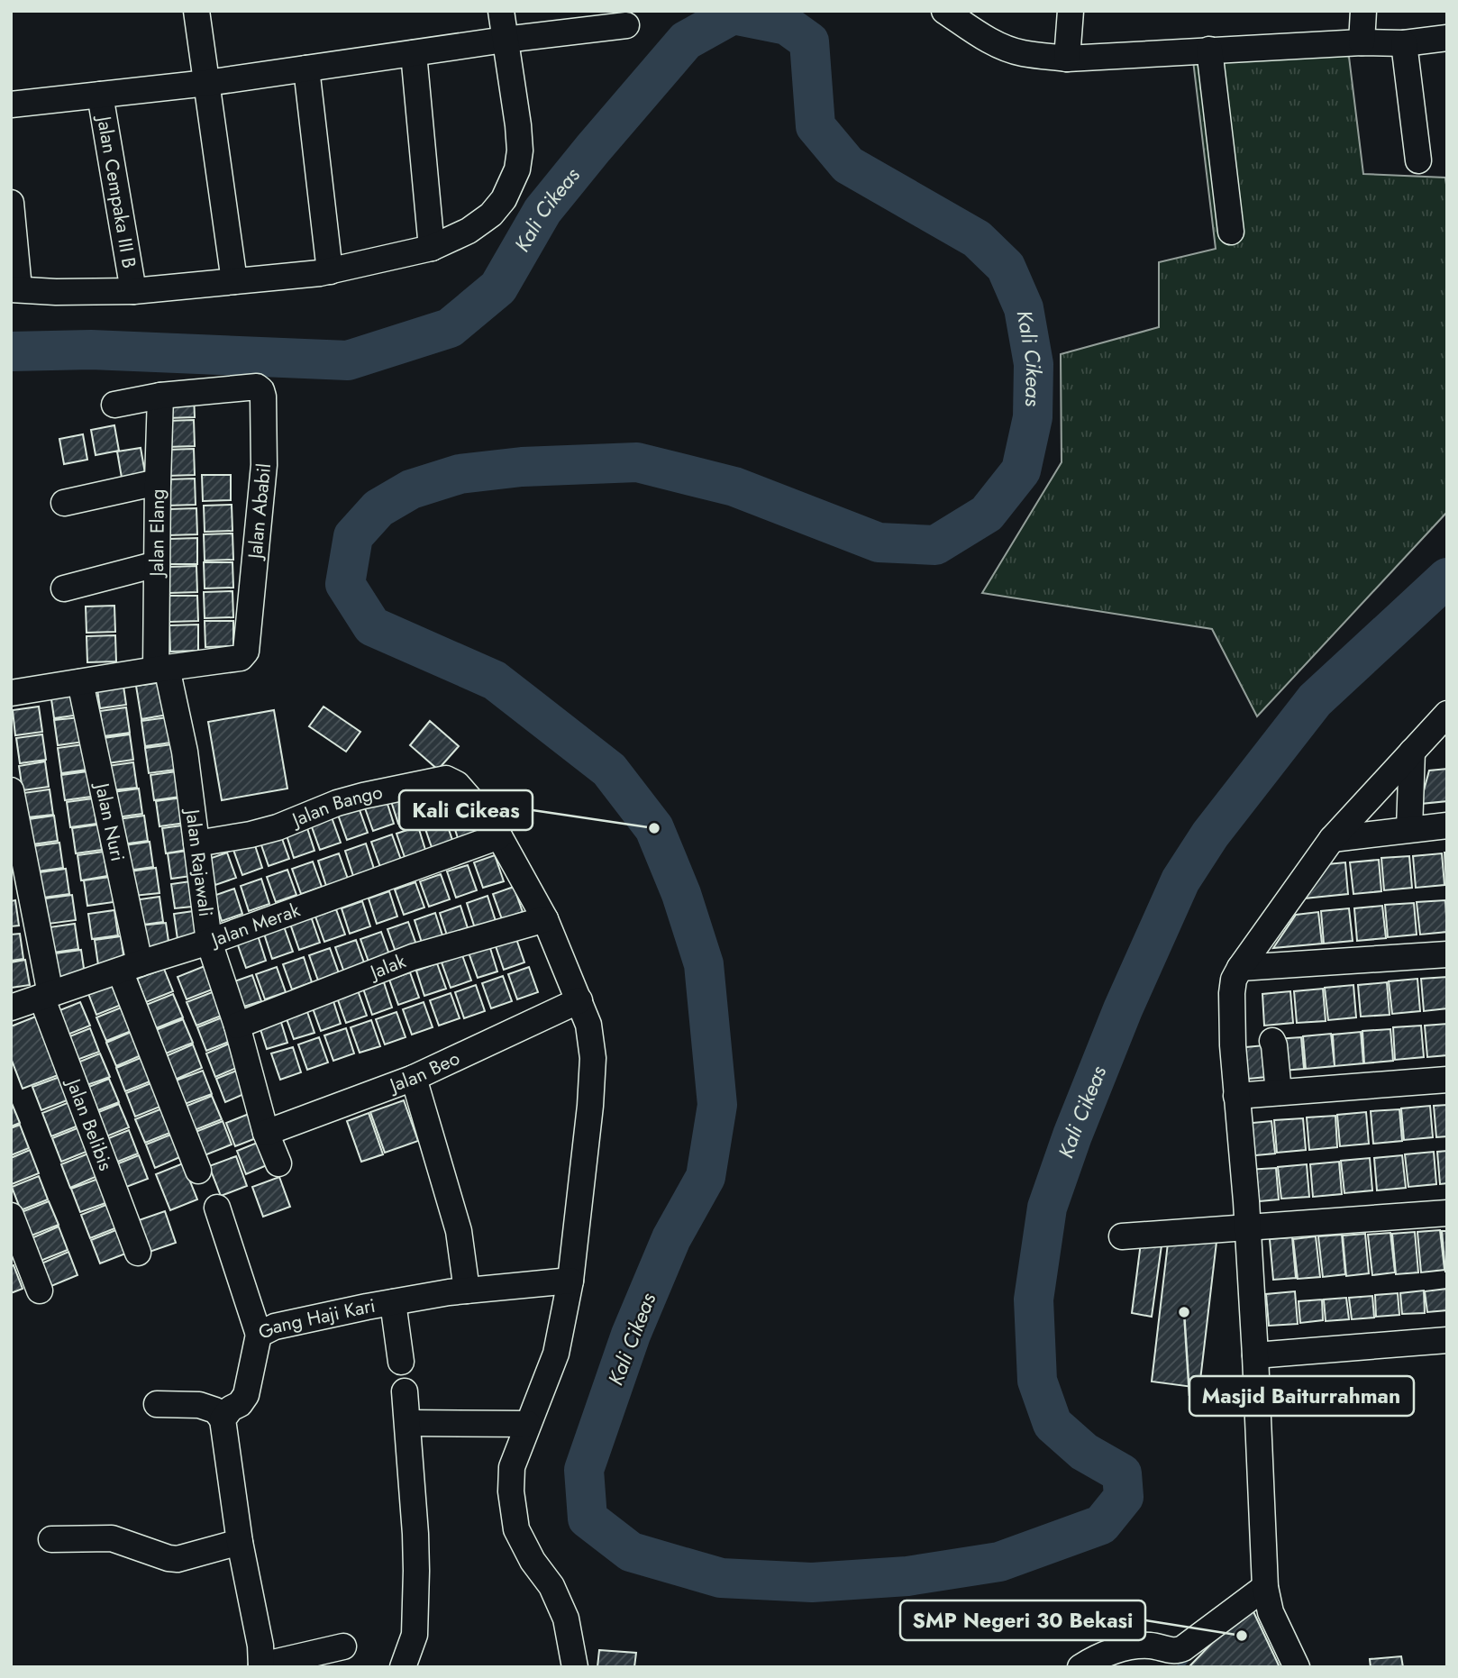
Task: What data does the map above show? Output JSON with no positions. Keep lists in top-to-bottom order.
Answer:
{
  "streets": {
    "street": [
      "Jalan Cempaka III B",
      "Jalan Ababil",
      "Jalan Elang",
      "Jalan Bango",
      "Jalan Nuri",
      "Jalan Rajawali",
      "Jalan Merak",
      "Jalak",
      "Jalan Beo",
      "Jalan Belibis",
      "Gang Haji Kari"
    ]
  },
  "crossings": [
    ["Jalan Ababil", "Jalan Elang"],
    ["Jalan Ababil", "Jalan Rajawali"],
    ["Jalan Elang", "Jalan Rajawali"],
    ["Jalan Bango", "Jalan Rajawali"],
    ["Jalan Bango", "Jalan Merak"],
    ["Jalan Bango", "Jalak"],
    ["Jalan Bango", "Jalan Beo"],
    ["Jalan Bango", "Gang Haji Kari"],
    ["Jalan Nuri", "Jalan Merak"],
    ["Jalan Rajawali", "Jalan Merak"],
    ["Jalan Rajawali", "Jalak"],
    ["Jalan Rajawali", "Jalan Beo"],
    ["Jalan Merak", "Jalan Belibis"]
  ],
  "water": ["Kali Cikeas"],
  "places": ["Kali Cikeas", "Masjid Baiturrahman", "SMP Negeri 30 Bekasi"]
}
